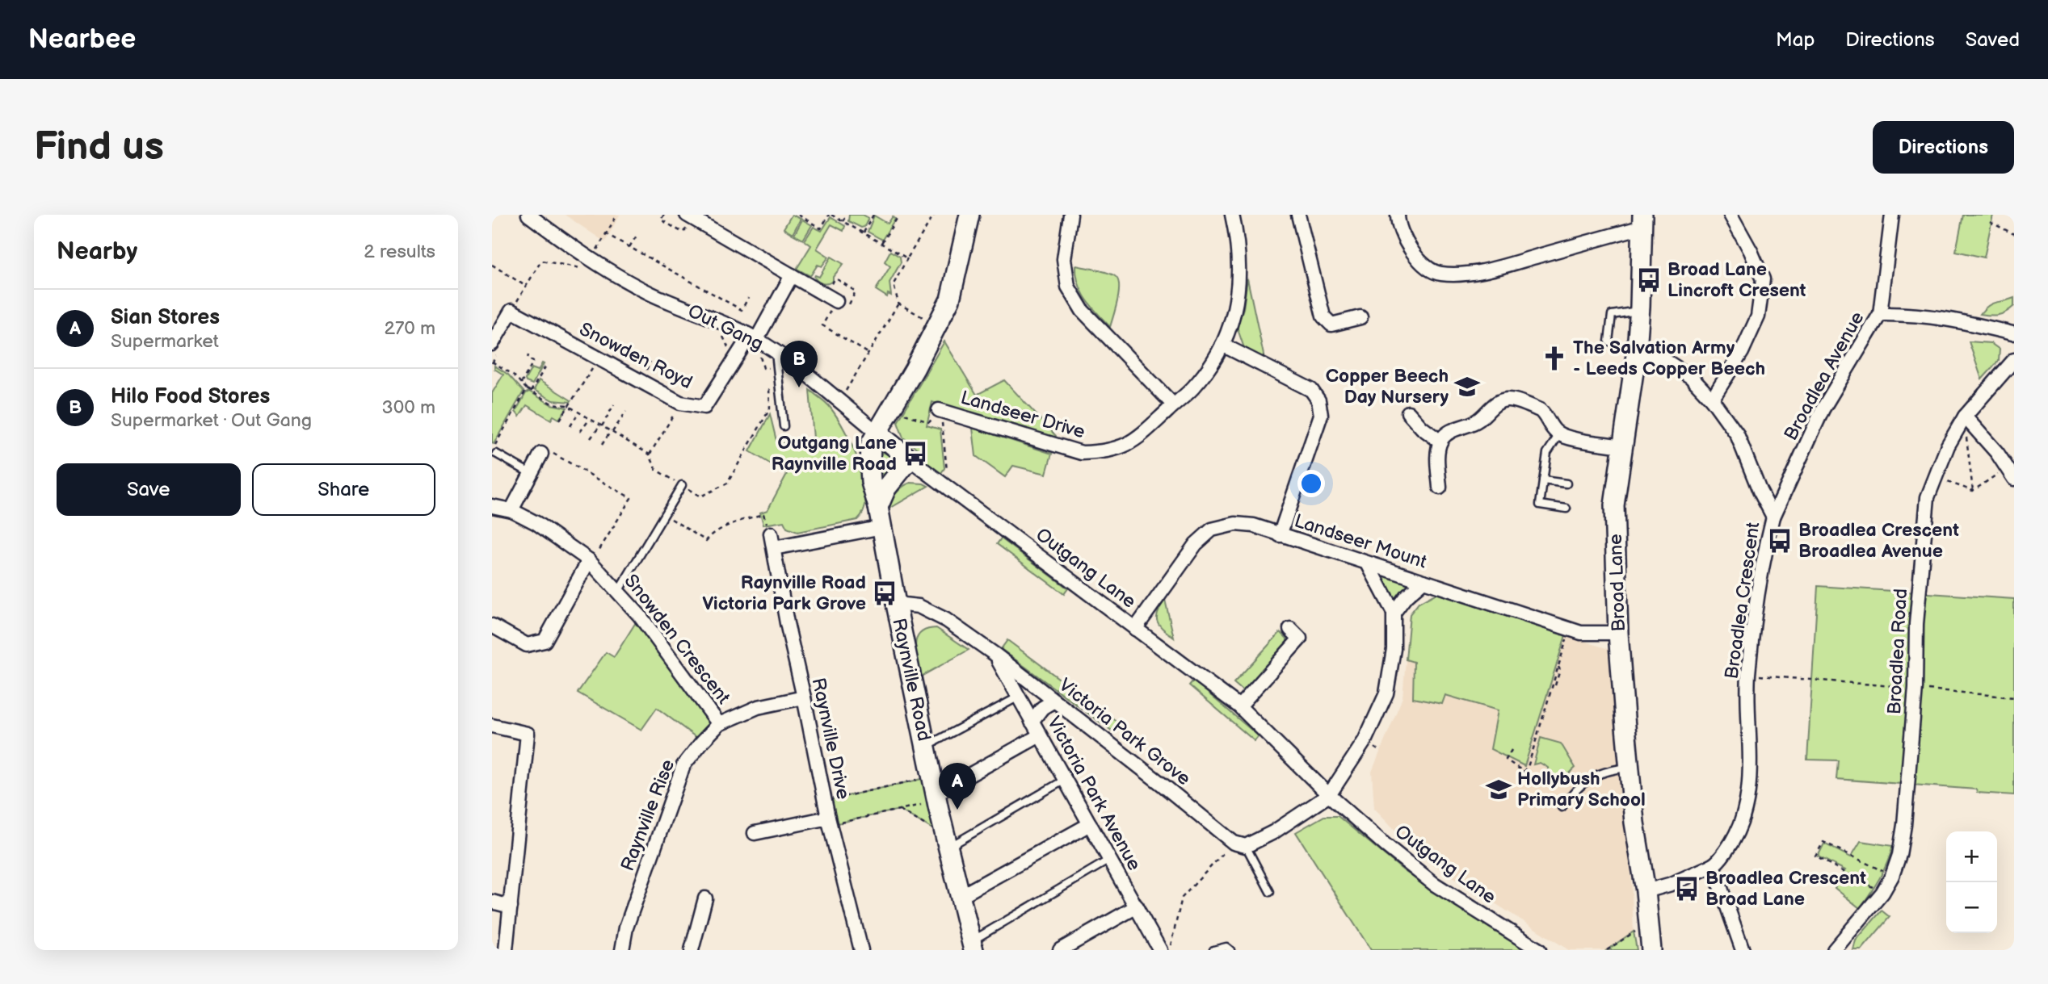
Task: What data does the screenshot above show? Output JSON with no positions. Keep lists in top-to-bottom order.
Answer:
{
  "streets": {
    "street": [
      "Out Gang",
      "Snowden Royd",
      "Broadlea Avenue",
      "Landseer Drive",
      "Landseer Mount",
      "Outgang Lane",
      "Broad Lane",
      "Broadlea Crescent",
      "Snowden Crescent",
      "Broadlea Road",
      "Raynville Road",
      "Victoria Park Grove",
      "Raynville Drive",
      "Victoria Park Avenue",
      "Raynville Rise"
    ]
  },
  "crossings": [
    ["Out Gang", "Snowden Royd"],
    ["Out Gang", "Outgang Lane"],
    ["Out Gang", "Raynville Road"],
    ["Broadlea Avenue", "Broadlea Crescent"],
    ["Landseer Mount", "Outgang Lane"],
    ["Landseer Mount", "Broad Lane"],
    ["Broad Lane", "Broadlea Crescent"],
    ["Snowden Crescent", "Raynville Rise"],
    ["Raynville Road", "Victoria Park Grove"],
    ["Victoria Park Grove", "Victoria Park Avenue"],
    ["Raynville Drive", "Raynville Rise"]
  ],
  "places": {
    "bus stop": [
      "Broad Lane Lincroft Cresent",
      "Outgang Lane Raynville Road",
      "Broadlea Crescent Broadlea Avenue",
      "Raynville Road Victoria Park Grove",
      "Broadlea Crescent Broad Lane"
    ],
    "church": ["The Salvation Army - Leeds Copper Beech"],
    "school or university": ["Copper Beech Day Nursery", "Hollybush Primary School"]
  },
  "page": {
    "header": "Nearbee",
    "nav": ["Map", "Directions", "Saved"],
    "buttons": [
      "Directions",
      ["Save", "Share"]
    ],
    "title": "Find us",
    "heading": ["Nearby", "2 results"],
    "list": [
      {
        "mark": "A",
        "name": "Sian Stores",
        "note": "Supermarket",
        "value": "270 m"
      },
      {
        "mark": "B",
        "name": "Hilo Food Stores",
        "note": "Supermarket · Out Gang",
        "value": "300 m"
      }
    ],
    "pins": ["B", "A"],
    "map_buttons": ["+", "−"]
  }
}
